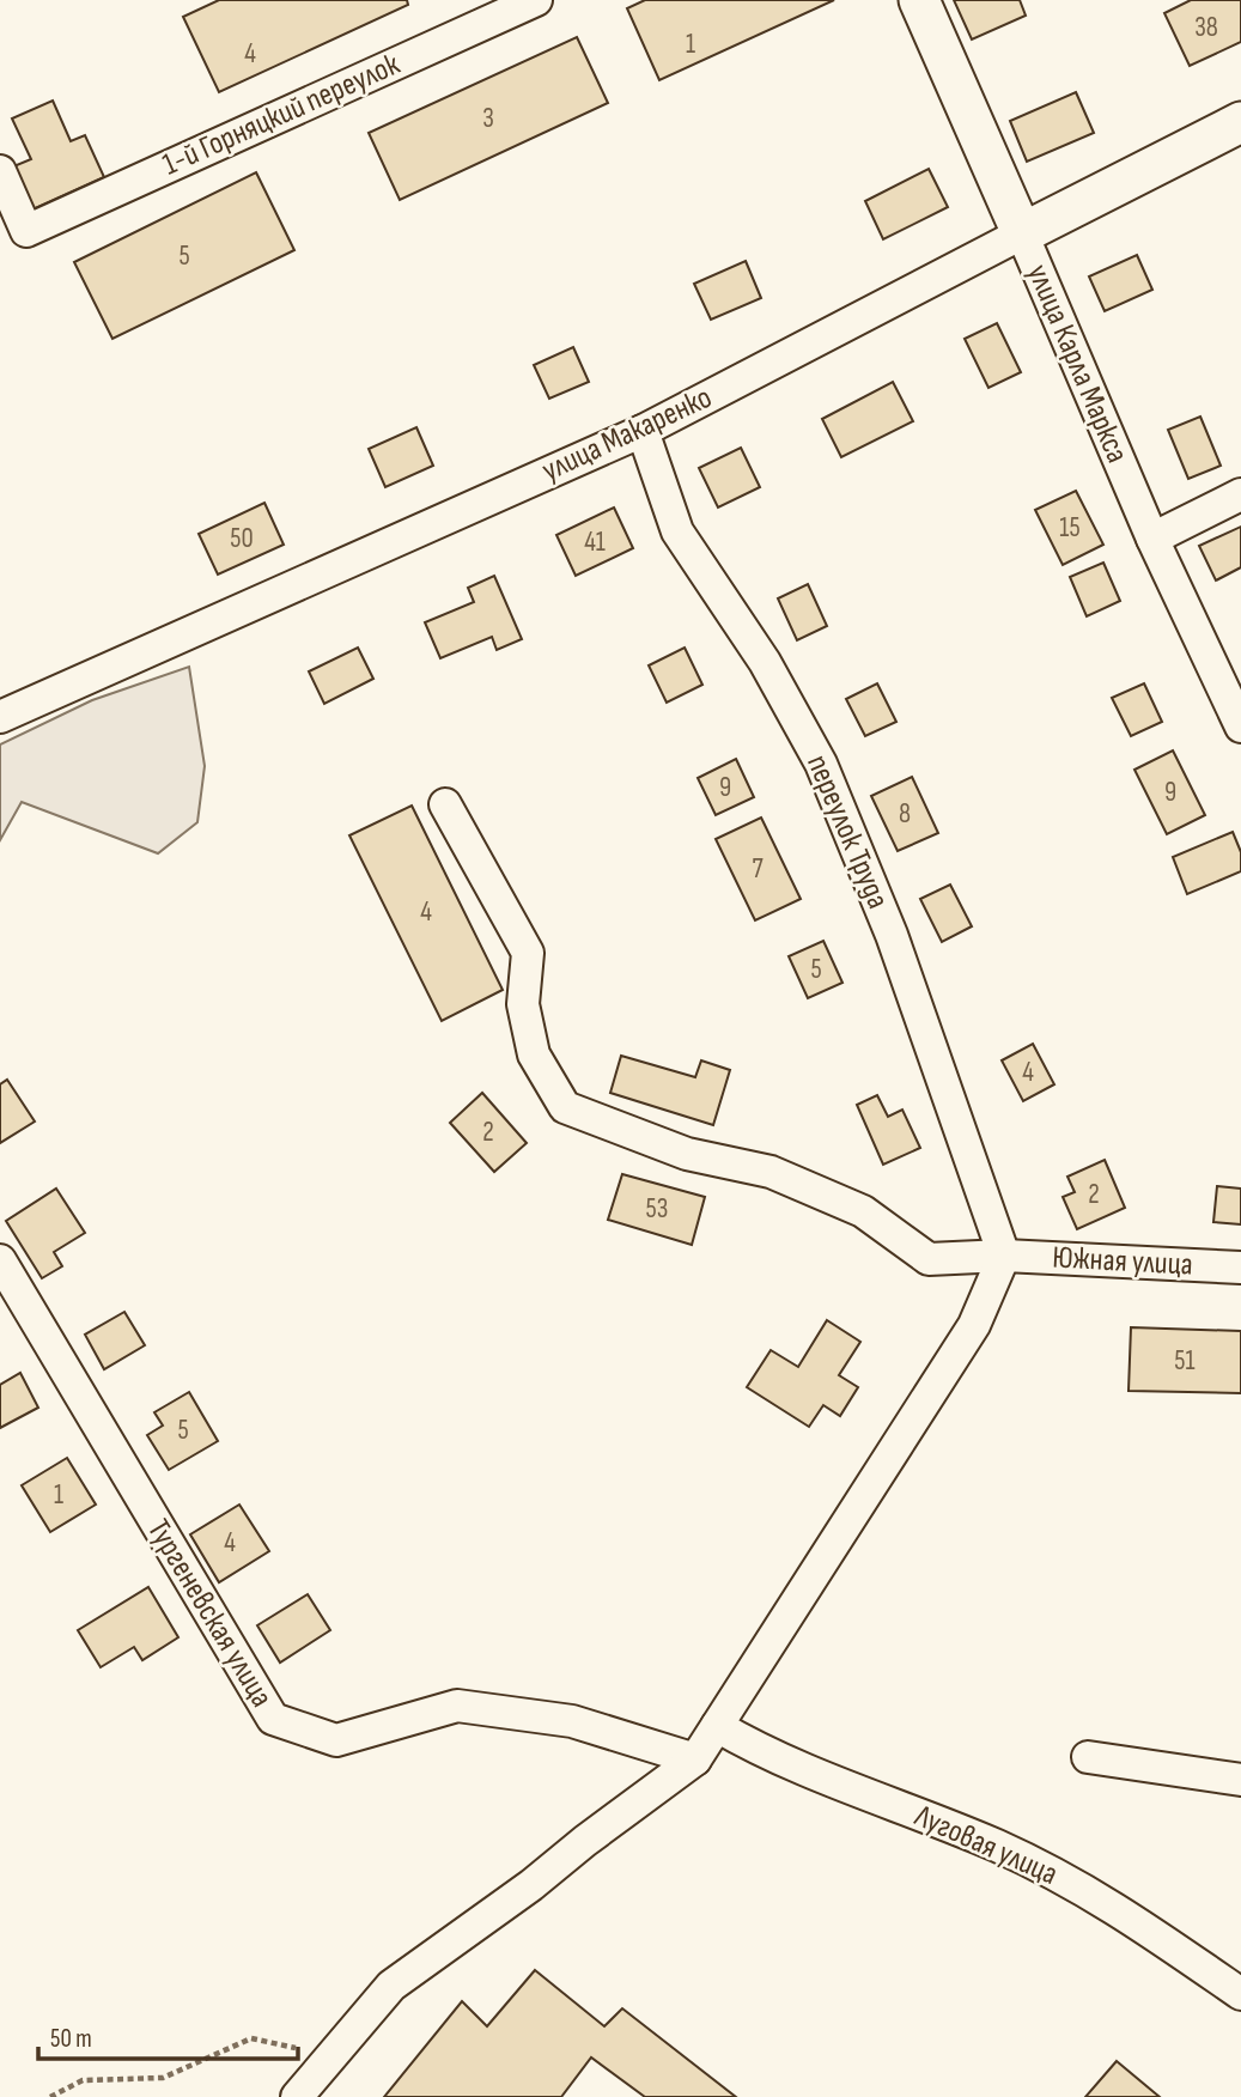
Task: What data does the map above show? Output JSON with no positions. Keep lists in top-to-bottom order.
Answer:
{
  "streets": {
    "street": [
      "1-й Горняцкий переулок",
      "улица Карла Маркса",
      "улица Макаренко",
      "переулок Труда",
      "Южная улица",
      "Тургеневская улица",
      "Луговая улица"
    ]
  },
  "crossings": [
    ["улица Карла Маркса", "улица Макаренко"],
    ["улица Макаренко", "переулок Труда"],
    ["переулок Труда", "Южная улица"]
  ],
  "house_numbers": [
    "38",
    "1",
    "4",
    "3",
    "5",
    "15",
    "50",
    "41",
    "9",
    "9",
    "8",
    "7",
    "4",
    "5",
    "4",
    "2",
    "2",
    "53",
    "51",
    "5",
    "1",
    "4"
  ],
  "scale_bar": "50 m"
}
